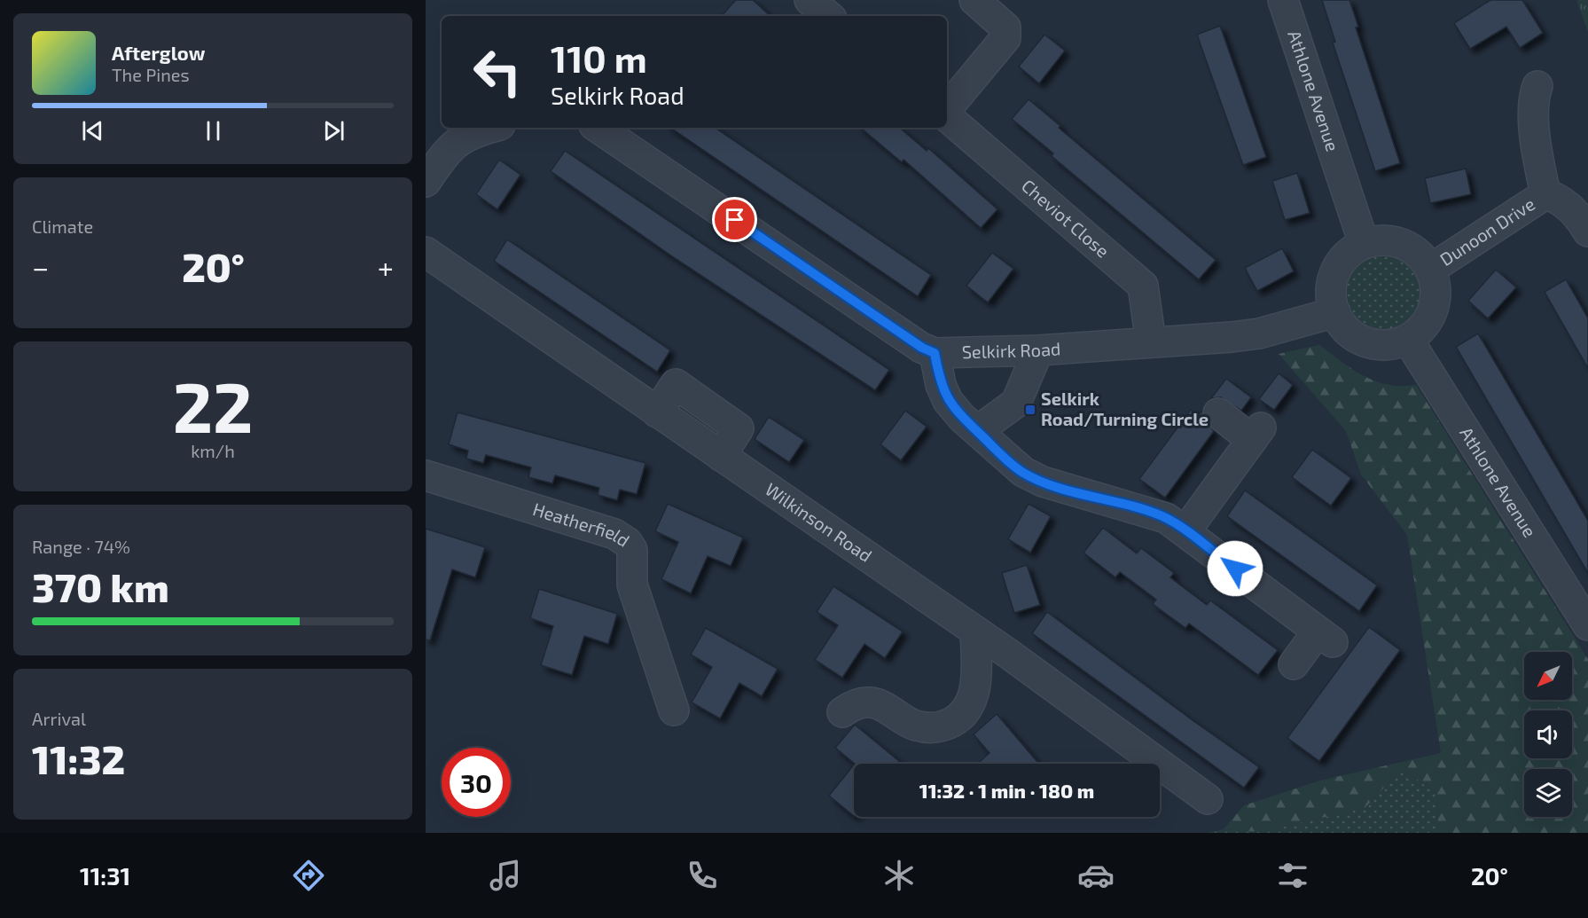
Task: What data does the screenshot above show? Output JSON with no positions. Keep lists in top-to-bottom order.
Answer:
{
  "streets": {
    "street": [
      "Athlone Avenue",
      "Cheviot Close",
      "Dunoon Drive",
      "Selkirk Road",
      "Wilkinson Road",
      "Heatherfield"
    ]
  },
  "crossings": [
    ["Athlone Avenue", "Dunoon Drive"],
    ["Athlone Avenue", "Selkirk Road"],
    ["Cheviot Close", "Selkirk Road"],
    ["Dunoon Drive", "Selkirk Road"]
  ],
  "places": {
    "transit": ["Selkirk Road/Turning Circle"]
  },
  "north": "bottom left",
  "page": {
    "turn": ["110 m", "Selkirk Road"],
    "song": ["Afterglow", "The Pines"],
    "tile": [
      "Climate",
      ["22", "km/h"],
      ["Range · 74%", "370 km"],
      ["Arrival", "11:32"]
    ],
    "heat": ["−", "20°", "+"],
    "limit": "30",
    "trip": "11:32 · 1 min · 180 m",
    "tabs": ["11:31", "20°"]
  }
}
